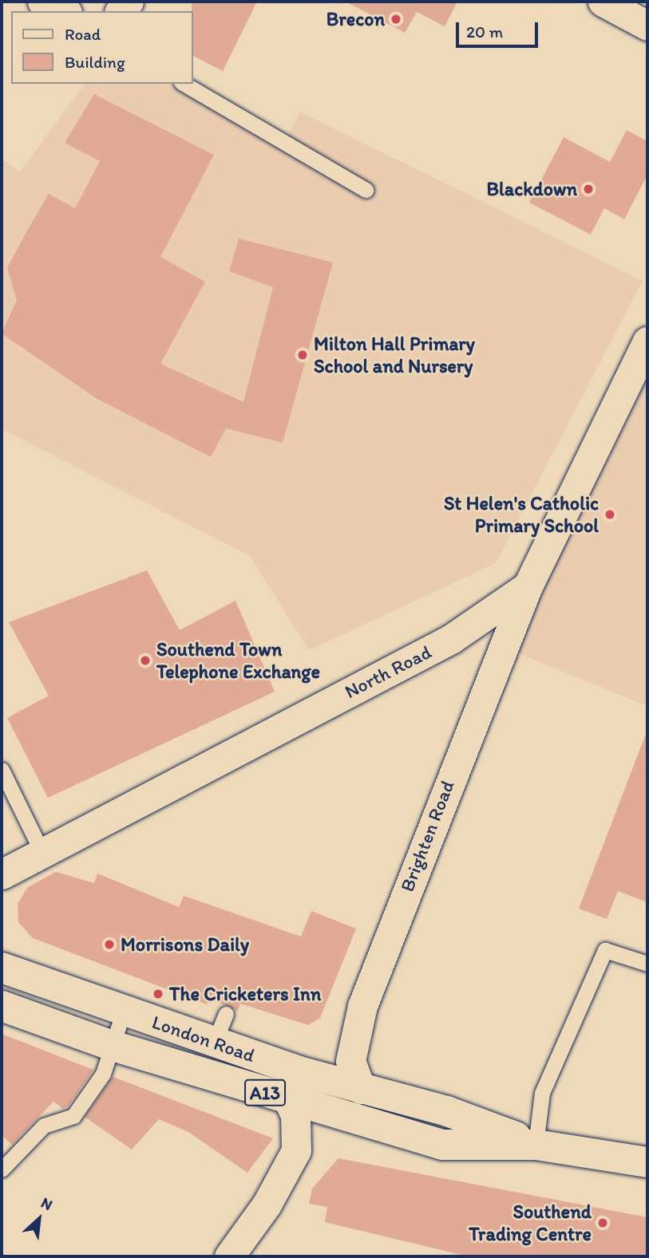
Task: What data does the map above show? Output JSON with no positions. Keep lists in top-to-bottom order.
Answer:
{
  "streets": {
    "main road": ["London Road", "A13"],
    "street": ["North Road", "Brighten Road"]
  },
  "crossings": [
    ["North Road", "Brighten Road"],
    ["Brighten Road", "London Road"]
  ],
  "places": [
    "Brecon",
    "Blackdown",
    "Milton Hall Primary School and Nursery",
    "St Helen's Catholic Primary School",
    "Southend Town Telephone Exchange",
    "Morrisons Daily",
    "The Cricketers Inn",
    "Southend Trading Centre"
  ],
  "legend": ["Road", "Building"],
  "scale_bar": "20 m",
  "north": "top right"
}
